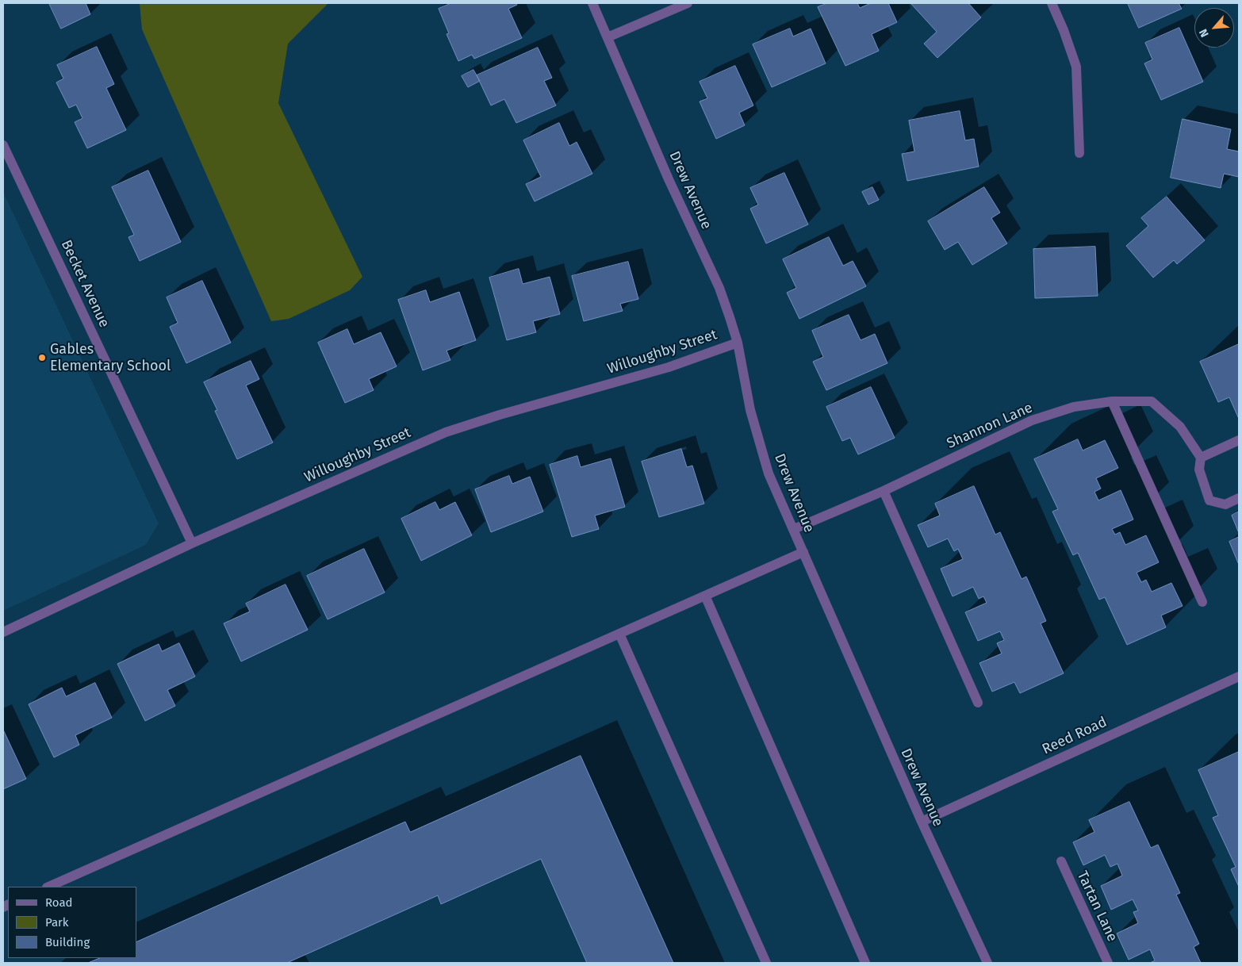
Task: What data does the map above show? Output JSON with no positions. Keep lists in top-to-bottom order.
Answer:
{
  "streets": {
    "street": [
      "Drew Avenue",
      "Becket Avenue",
      "Willoughby Street",
      "Shannon Lane",
      "Reed Road",
      "Tartan Lane"
    ]
  },
  "crossings": [
    ["Drew Avenue", "Willoughby Street"],
    ["Drew Avenue", "Shannon Lane"],
    ["Drew Avenue", "Reed Road"],
    ["Becket Avenue", "Willoughby Street"]
  ],
  "places": ["Gables Elementary School"],
  "legend": ["Road", "Park", "Building"],
  "north": "bottom left"
}
